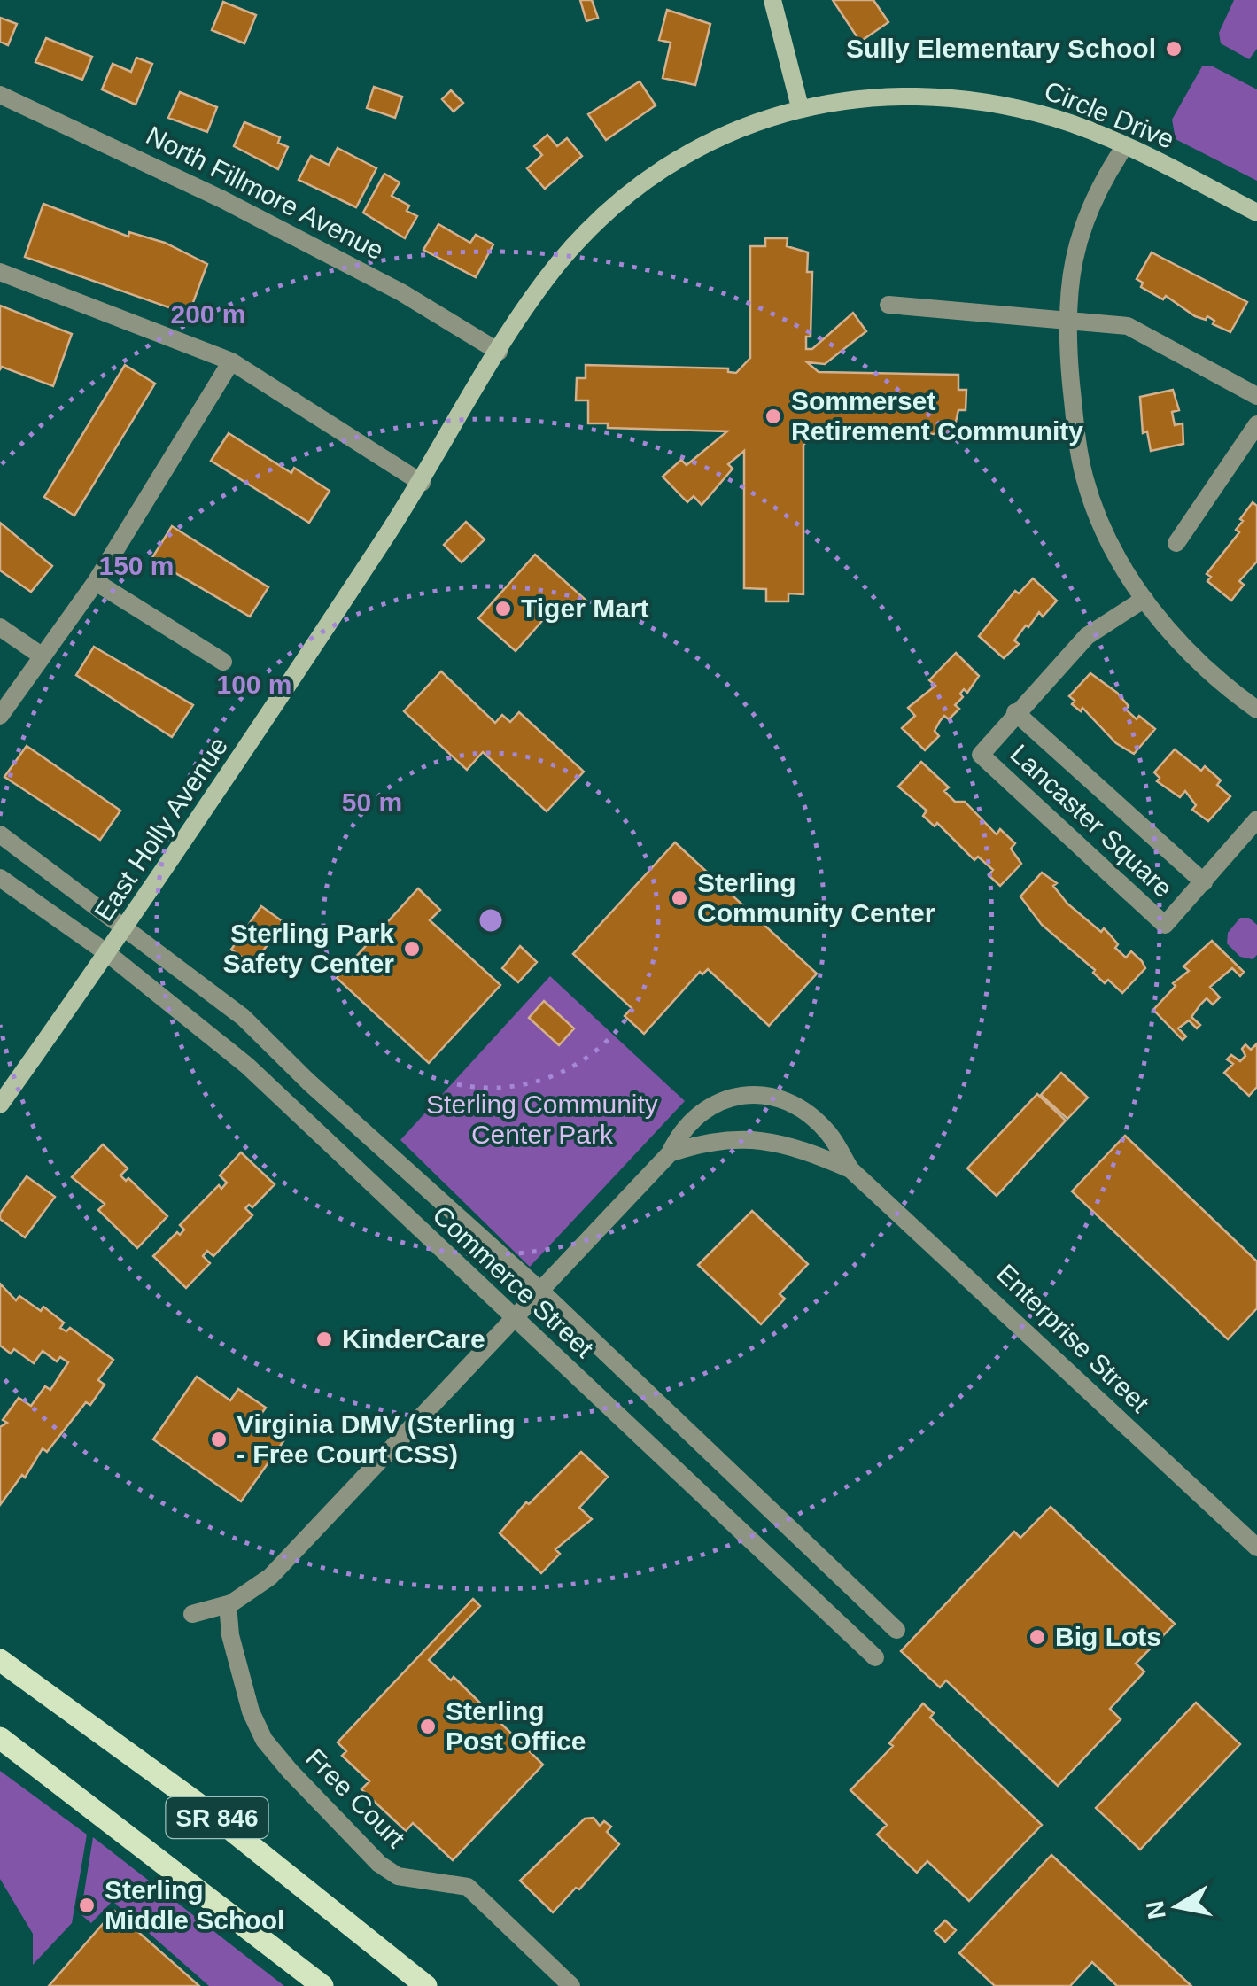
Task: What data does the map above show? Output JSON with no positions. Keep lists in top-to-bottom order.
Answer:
{
  "streets": {
    "main road": ["SR 846"],
    "street": [
      "Circle Drive",
      "North Fillmore Avenue",
      "Lancaster Square",
      "East Holly Avenue",
      "Commerce Street",
      "Enterprise Street",
      "Free Court"
    ]
  },
  "crossings": [
    ["Circle Drive", "North Fillmore Avenue"],
    ["Circle Drive", "East Holly Avenue"],
    ["North Fillmore Avenue", "East Holly Avenue"],
    ["East Holly Avenue", "Commerce Street"],
    ["Commerce Street", "Enterprise Street"]
  ],
  "parks": ["Sterling Community Center Park"],
  "places": [
    "Sully Elementary School",
    "Sommerset Retirement Community",
    "Tiger Mart",
    "Sterling Community Center",
    "Sterling Park Safety Center",
    "KinderCare",
    "Virginia DMV (Sterling - Free Court CSS)",
    "Big Lots",
    "Sterling Post Office",
    "Sterling Middle School"
  ],
  "north": "left",
  "rings": [
    "200 m",
    "150 m",
    "100 m",
    "50 m"
  ]
}
